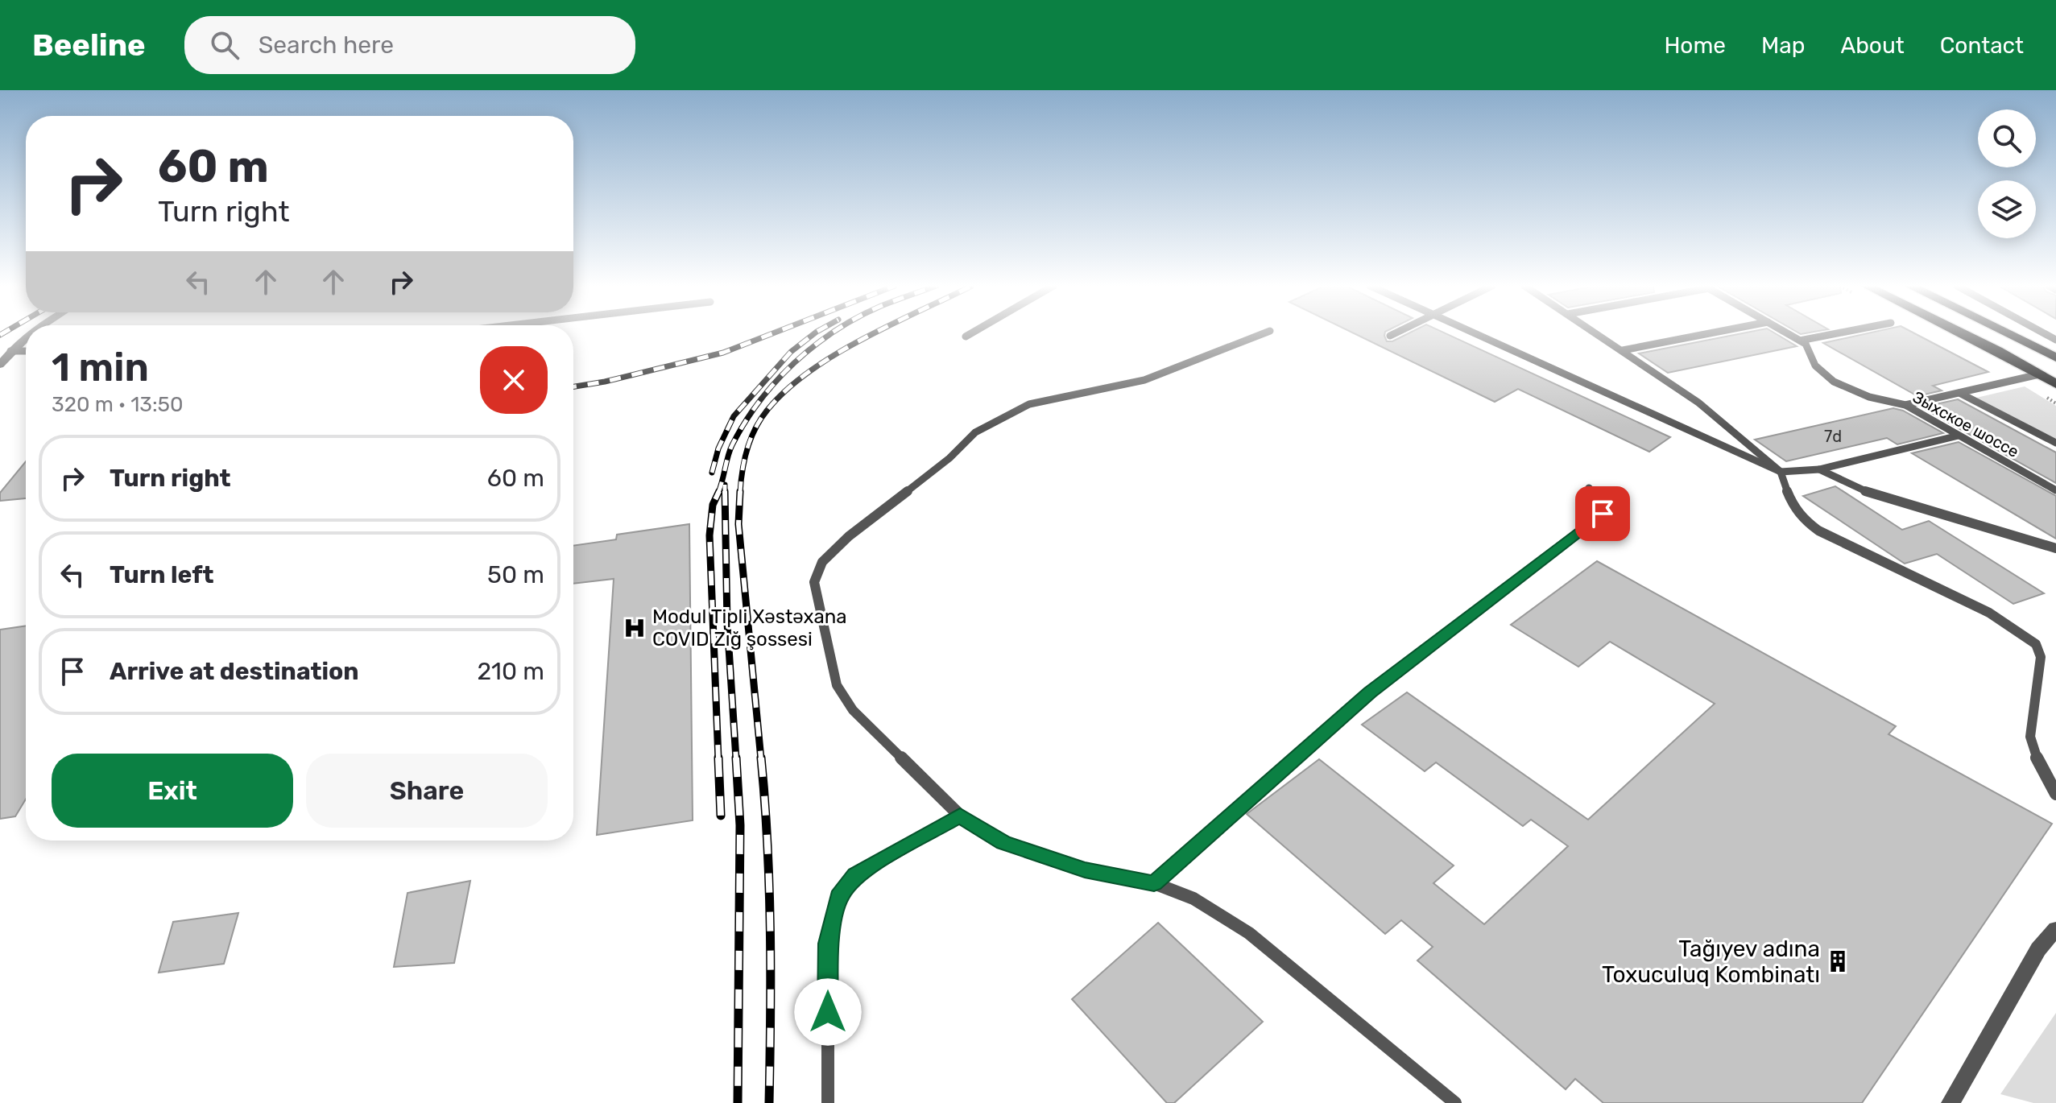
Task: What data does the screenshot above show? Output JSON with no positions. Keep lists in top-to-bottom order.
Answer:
{
  "streets": {
    "lane": ["Зыхское шоссе"]
  },
  "places": {
    "hospital": ["Modul Tipli Xəstəxana COVID Zığ şossesi"],
    "building": ["Tağıyev adına Toxuculuq Kombinatı"]
  },
  "house_numbers": ["7d"],
  "page": {
    "header": "Beeline",
    "search": "Search here",
    "nav": [
      "Home",
      "Map",
      "About",
      "Contact"
    ],
    "turn": ["60 m", "Turn right"],
    "heading": ["1 min", "320 m · 13:50"],
    "list": [
      {
        "name": "Turn right",
        "value": "60 m"
      },
      {
        "name": "Turn left",
        "value": "50 m"
      },
      {
        "name": "Arrive at destination",
        "value": "210 m"
      }
    ],
    "buttons": ["Exit", "Share"]
  }
}
